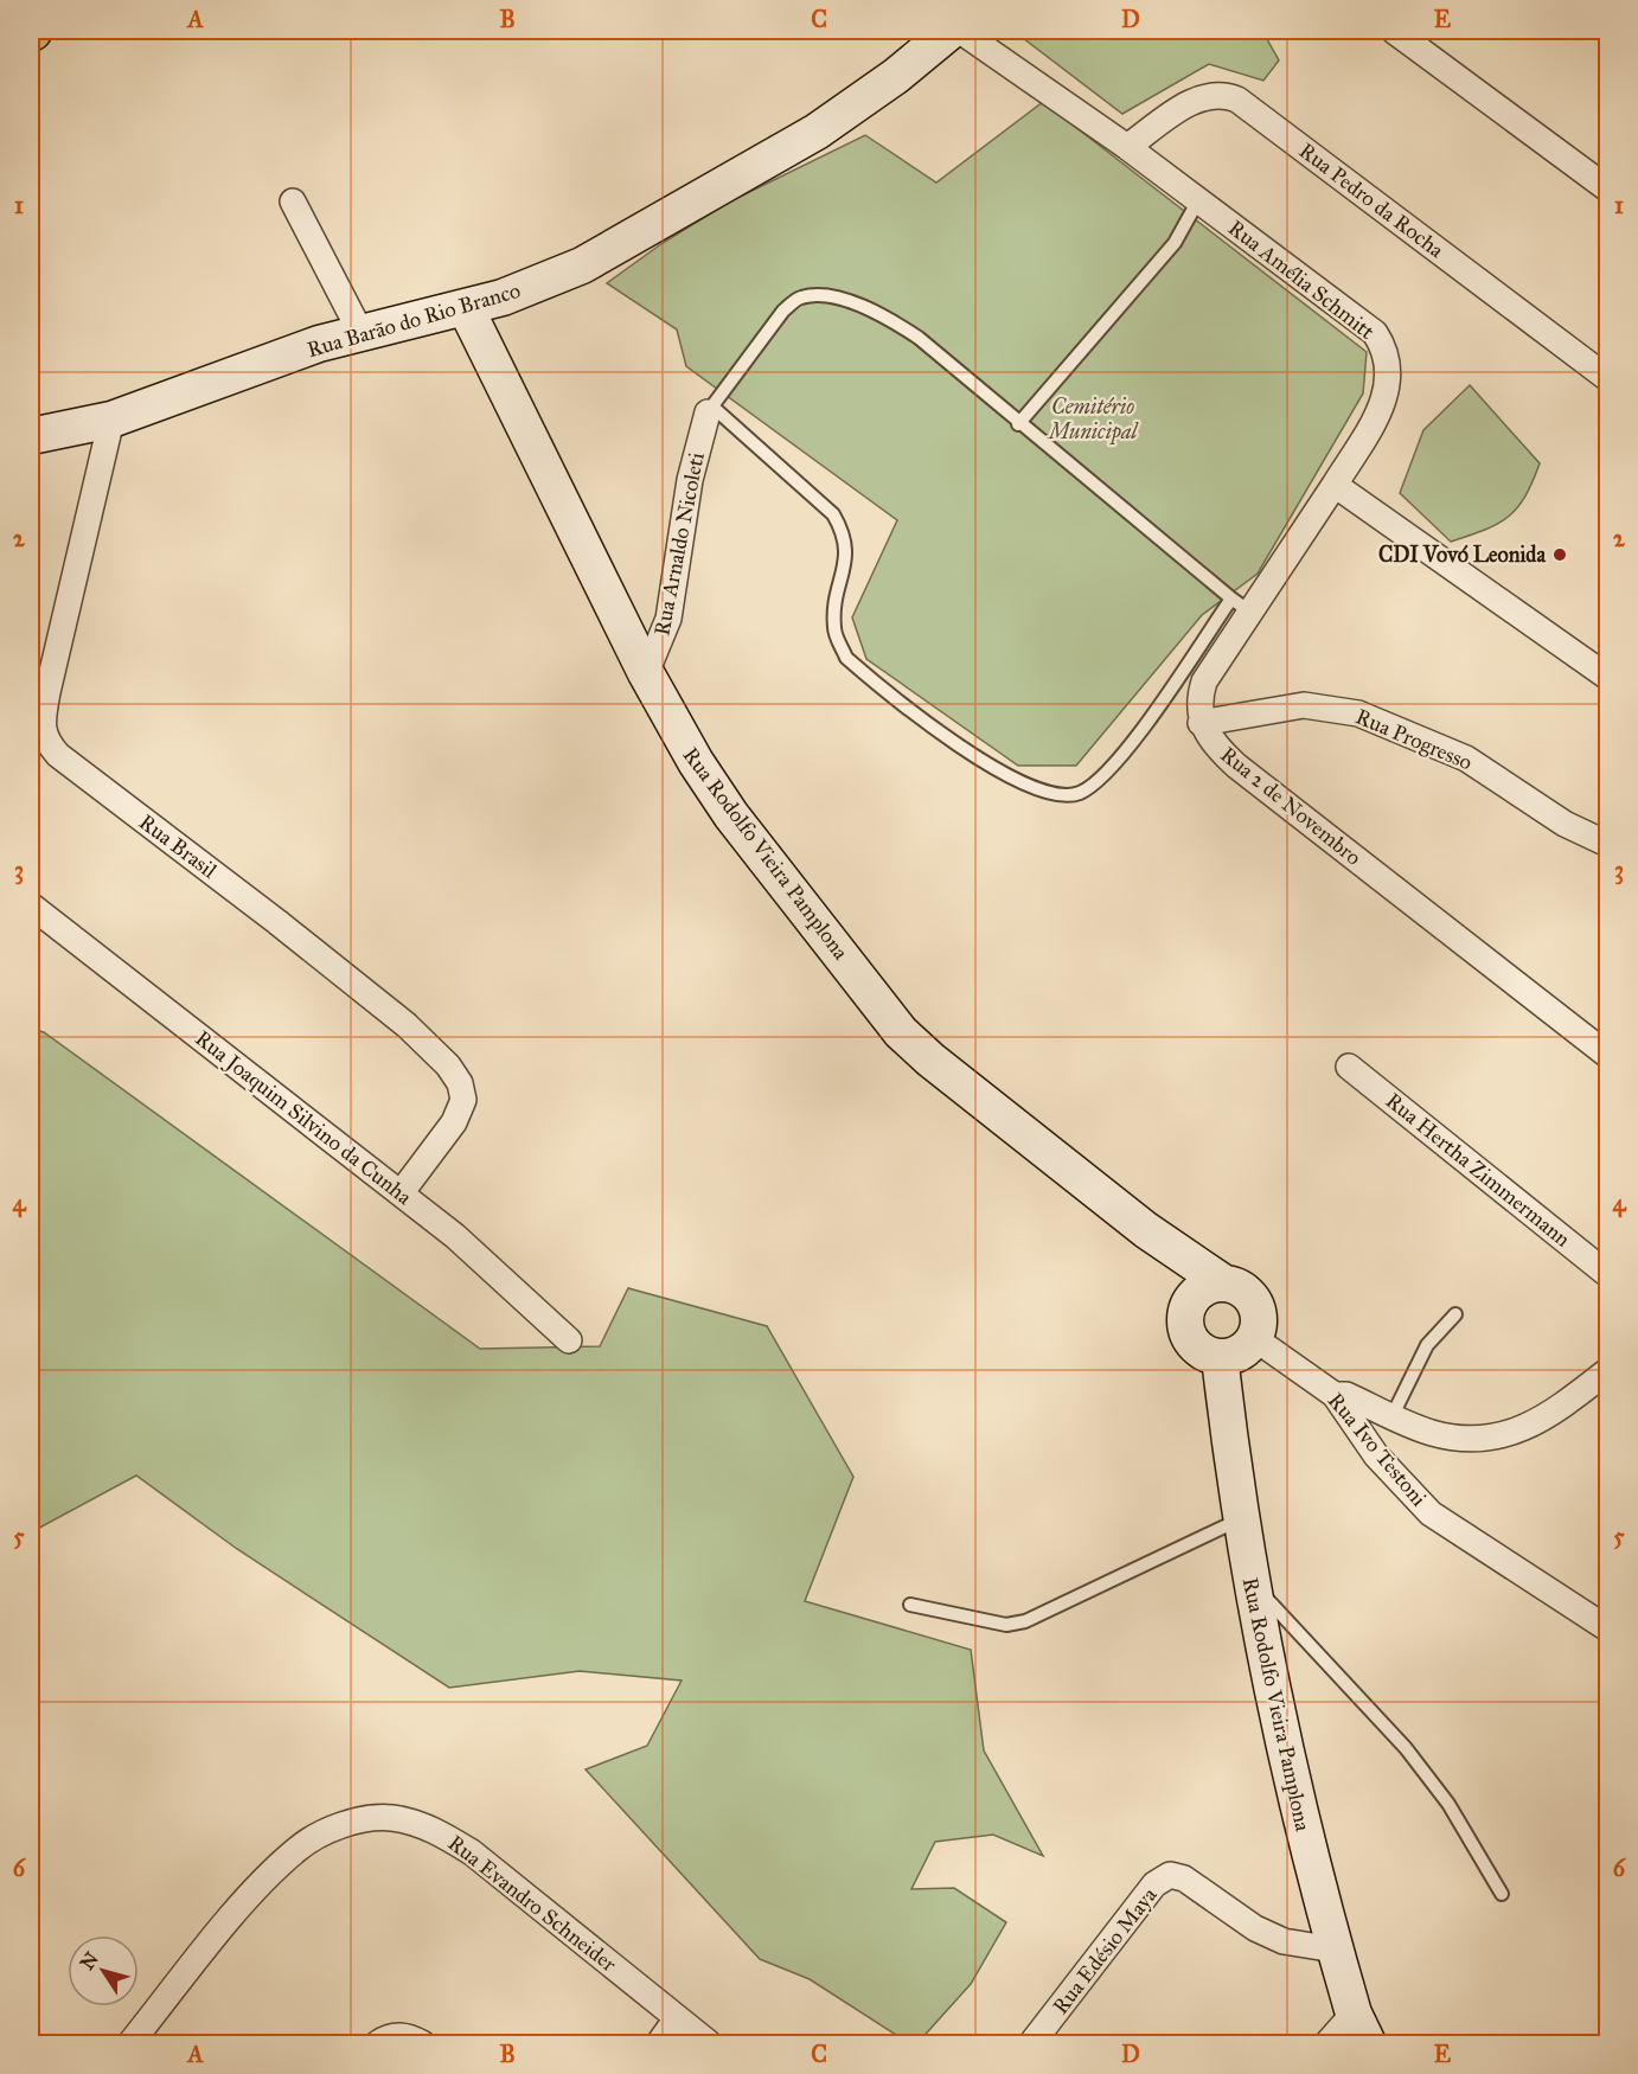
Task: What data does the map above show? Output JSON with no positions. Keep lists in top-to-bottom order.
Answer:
{
  "streets": {
    "street": [
      "Rua Pedro da Rocha",
      "Rua Amélia Schmitt",
      "Rua Barão do Rio Branco",
      "Rua Arnaldo Nicoleti",
      "Rua Progresso",
      "Rua 2 de Novembro",
      "Rua Brasil",
      "Rua Rodolfo Vieira Pamplona",
      "Rua Joaquim Silvino da Cunha",
      "Rua Hertha Zimmermann",
      "Rua Ivo Testoni",
      "Rua Evandro Schneider",
      "Rua Edésio Maya"
    ]
  },
  "crossings": [
    ["Rua Pedro da Rocha", "Rua Amélia Schmitt"],
    ["Rua Barão do Rio Branco", "Rua Brasil"],
    ["Rua Barão do Rio Branco", "Rua Rodolfo Vieira Pamplona"],
    ["Rua Arnaldo Nicoleti", "Rua Rodolfo Vieira Pamplona"],
    ["Rua Progresso", "Rua 2 de Novembro"],
    ["Rua Brasil", "Rua Joaquim Silvino da Cunha"],
    ["Rua Rodolfo Vieira Pamplona", "Rua Ivo Testoni"],
    ["Rua Rodolfo Vieira Pamplona", "Rua Edésio Maya"]
  ],
  "parks": ["Cemitério Municipal"],
  "places": ["CDI Vovó Leonida"],
  "north": "top left",
  "grid": {
    "columns": [
      "A",
      "B",
      "C",
      "D",
      "E"
    ],
    "rows": [
      "1",
      "2",
      "3",
      "4",
      "5",
      "6"
    ]
  }
}
